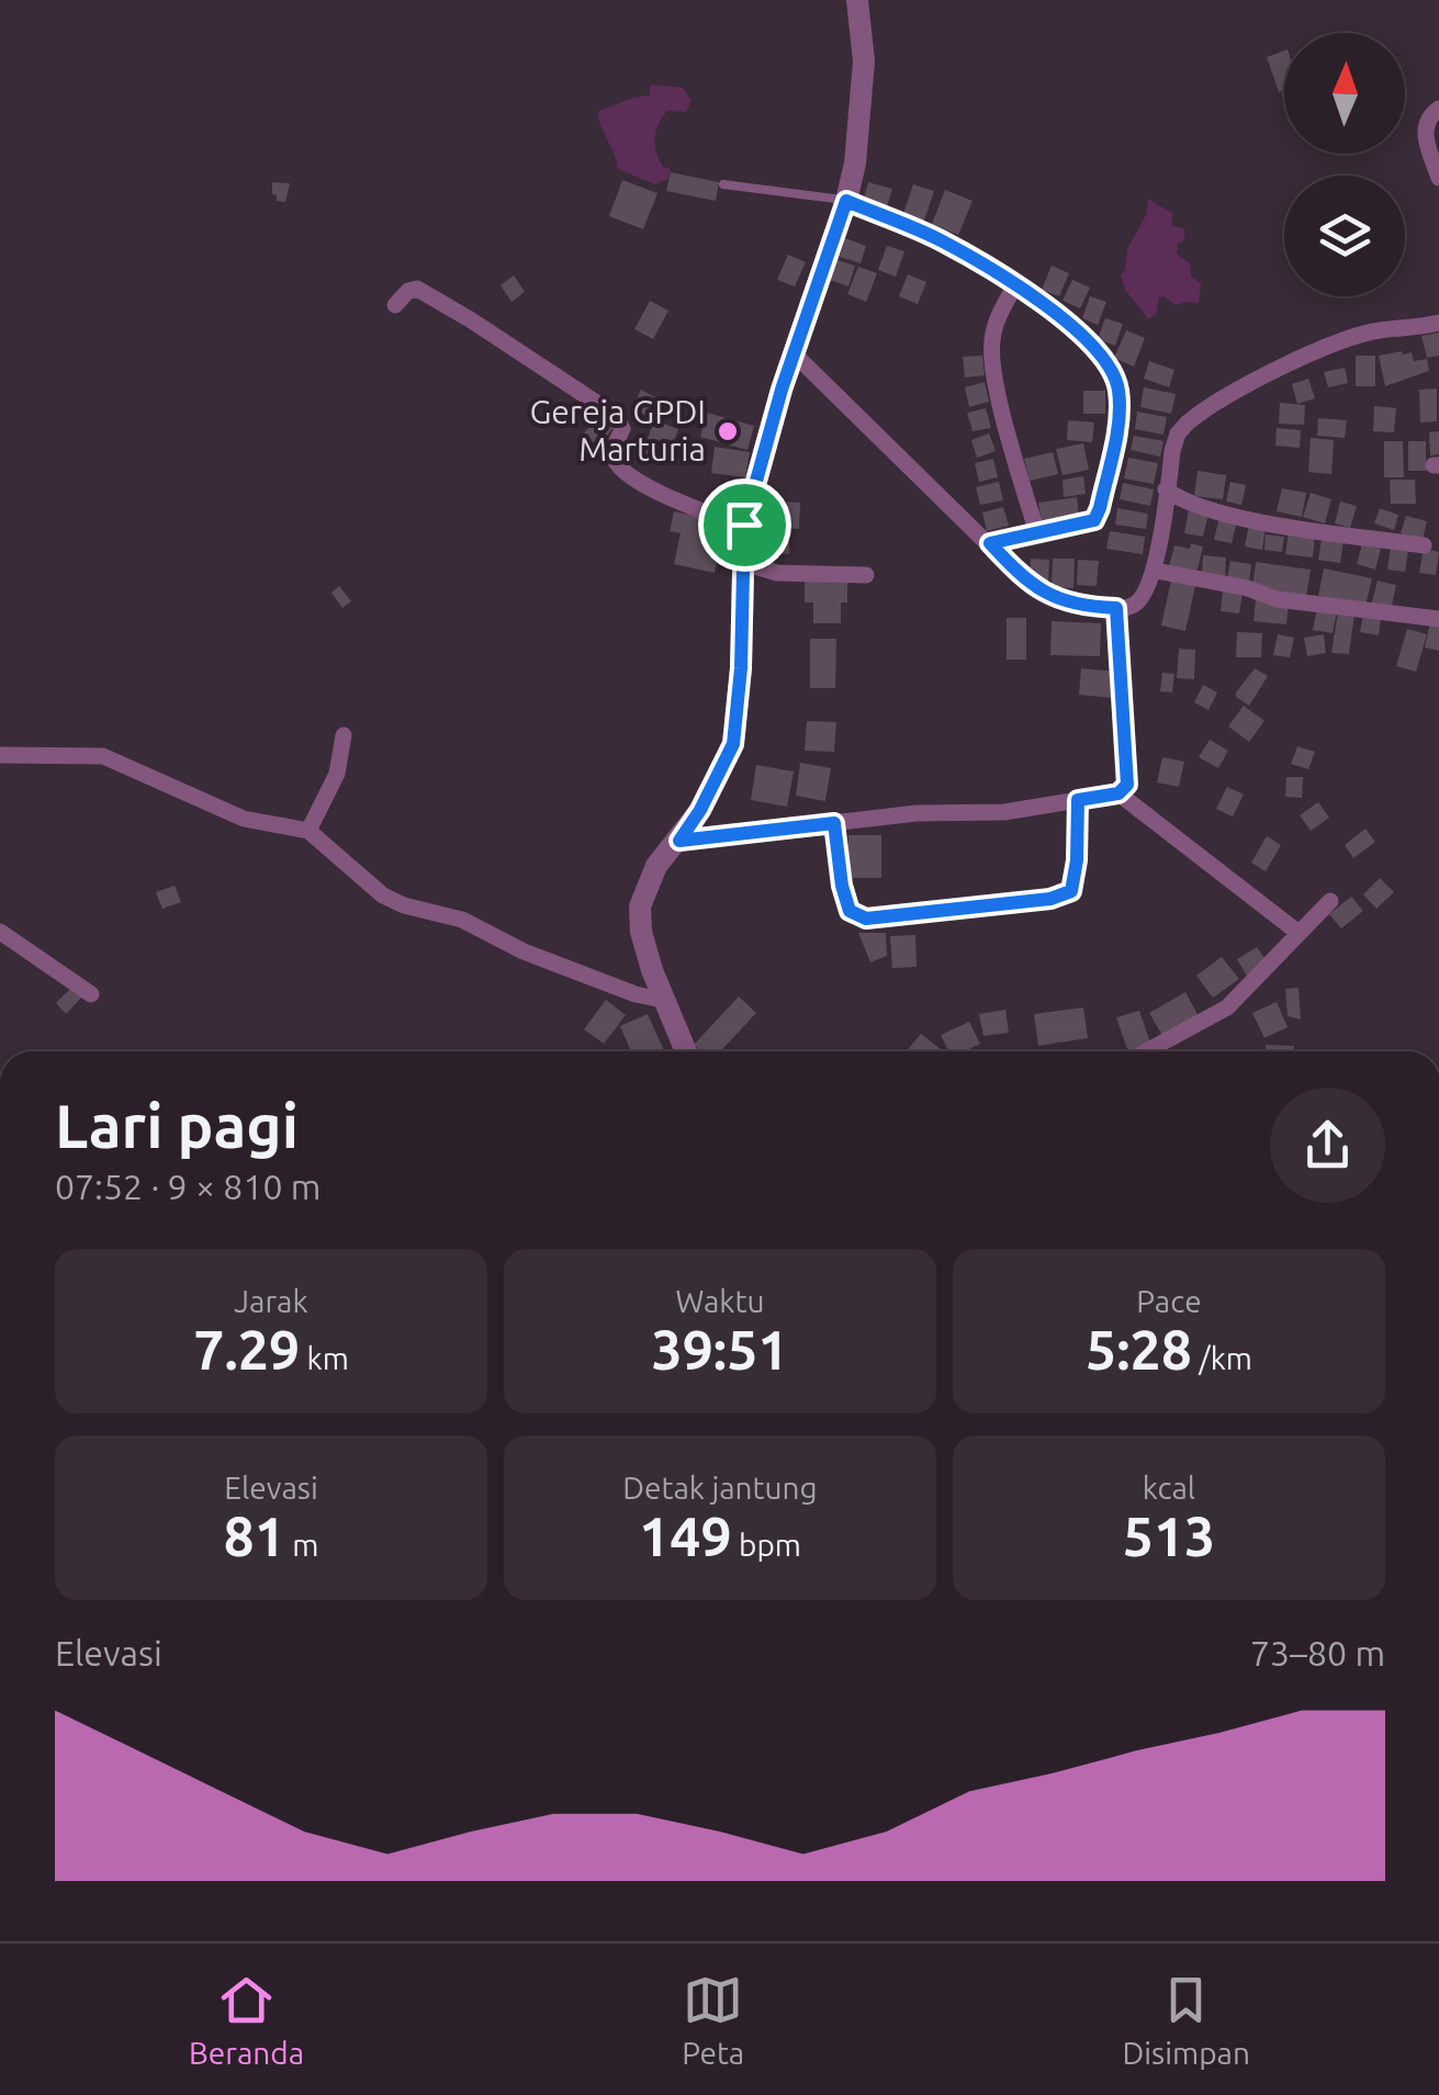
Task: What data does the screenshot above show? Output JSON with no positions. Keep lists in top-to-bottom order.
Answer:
{
  "places": ["Gereja GPDI Marturia"],
  "north": "top",
  "page": {
    "heading": ["Lari pagi", "07:52 · 9 × 810 m"],
    "stats": [
      ["Jarak", "7.29 km"],
      ["Waktu", "39:51"],
      ["Pace", "5:28 /km"],
      ["Elevasi", "81 m"],
      ["Detak jantung", "149 bpm"],
      ["kcal", "513"]
    ],
    "chart": ["Elevasi", "73–80 m"],
    "tabs": ["Beranda", "Peta", "Disimpan"]
  }
}
